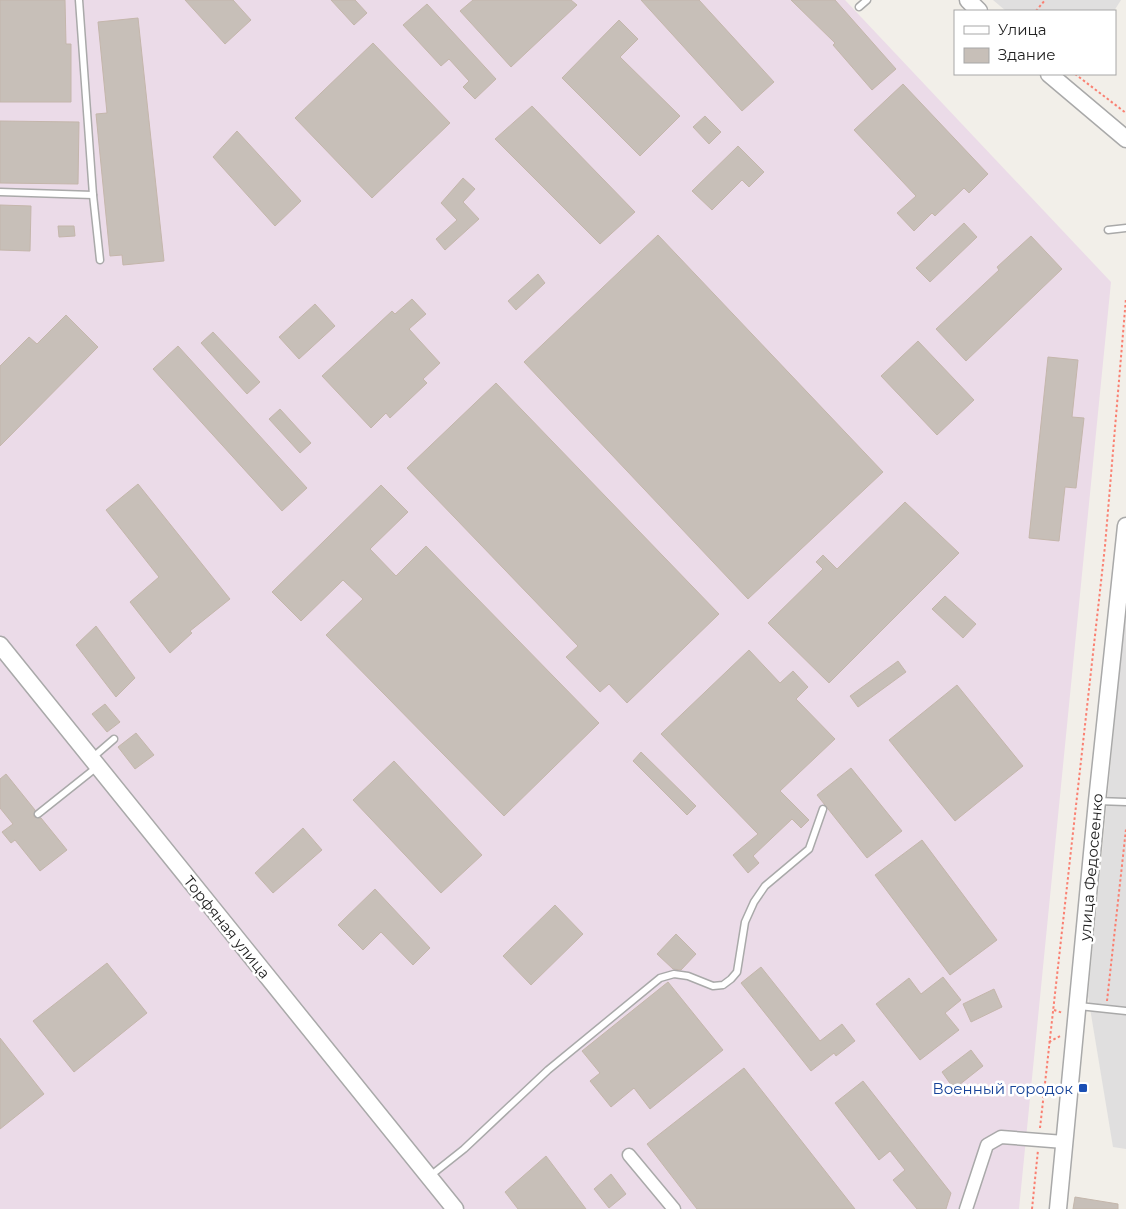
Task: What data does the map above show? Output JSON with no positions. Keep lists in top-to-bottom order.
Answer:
{
  "streets": {
    "street": ["улица Федосеенко", "Торфяная улица"]
  },
  "places": {
    "transit": ["Военный городок"]
  },
  "legend": ["Улица", "Здание"]
}
